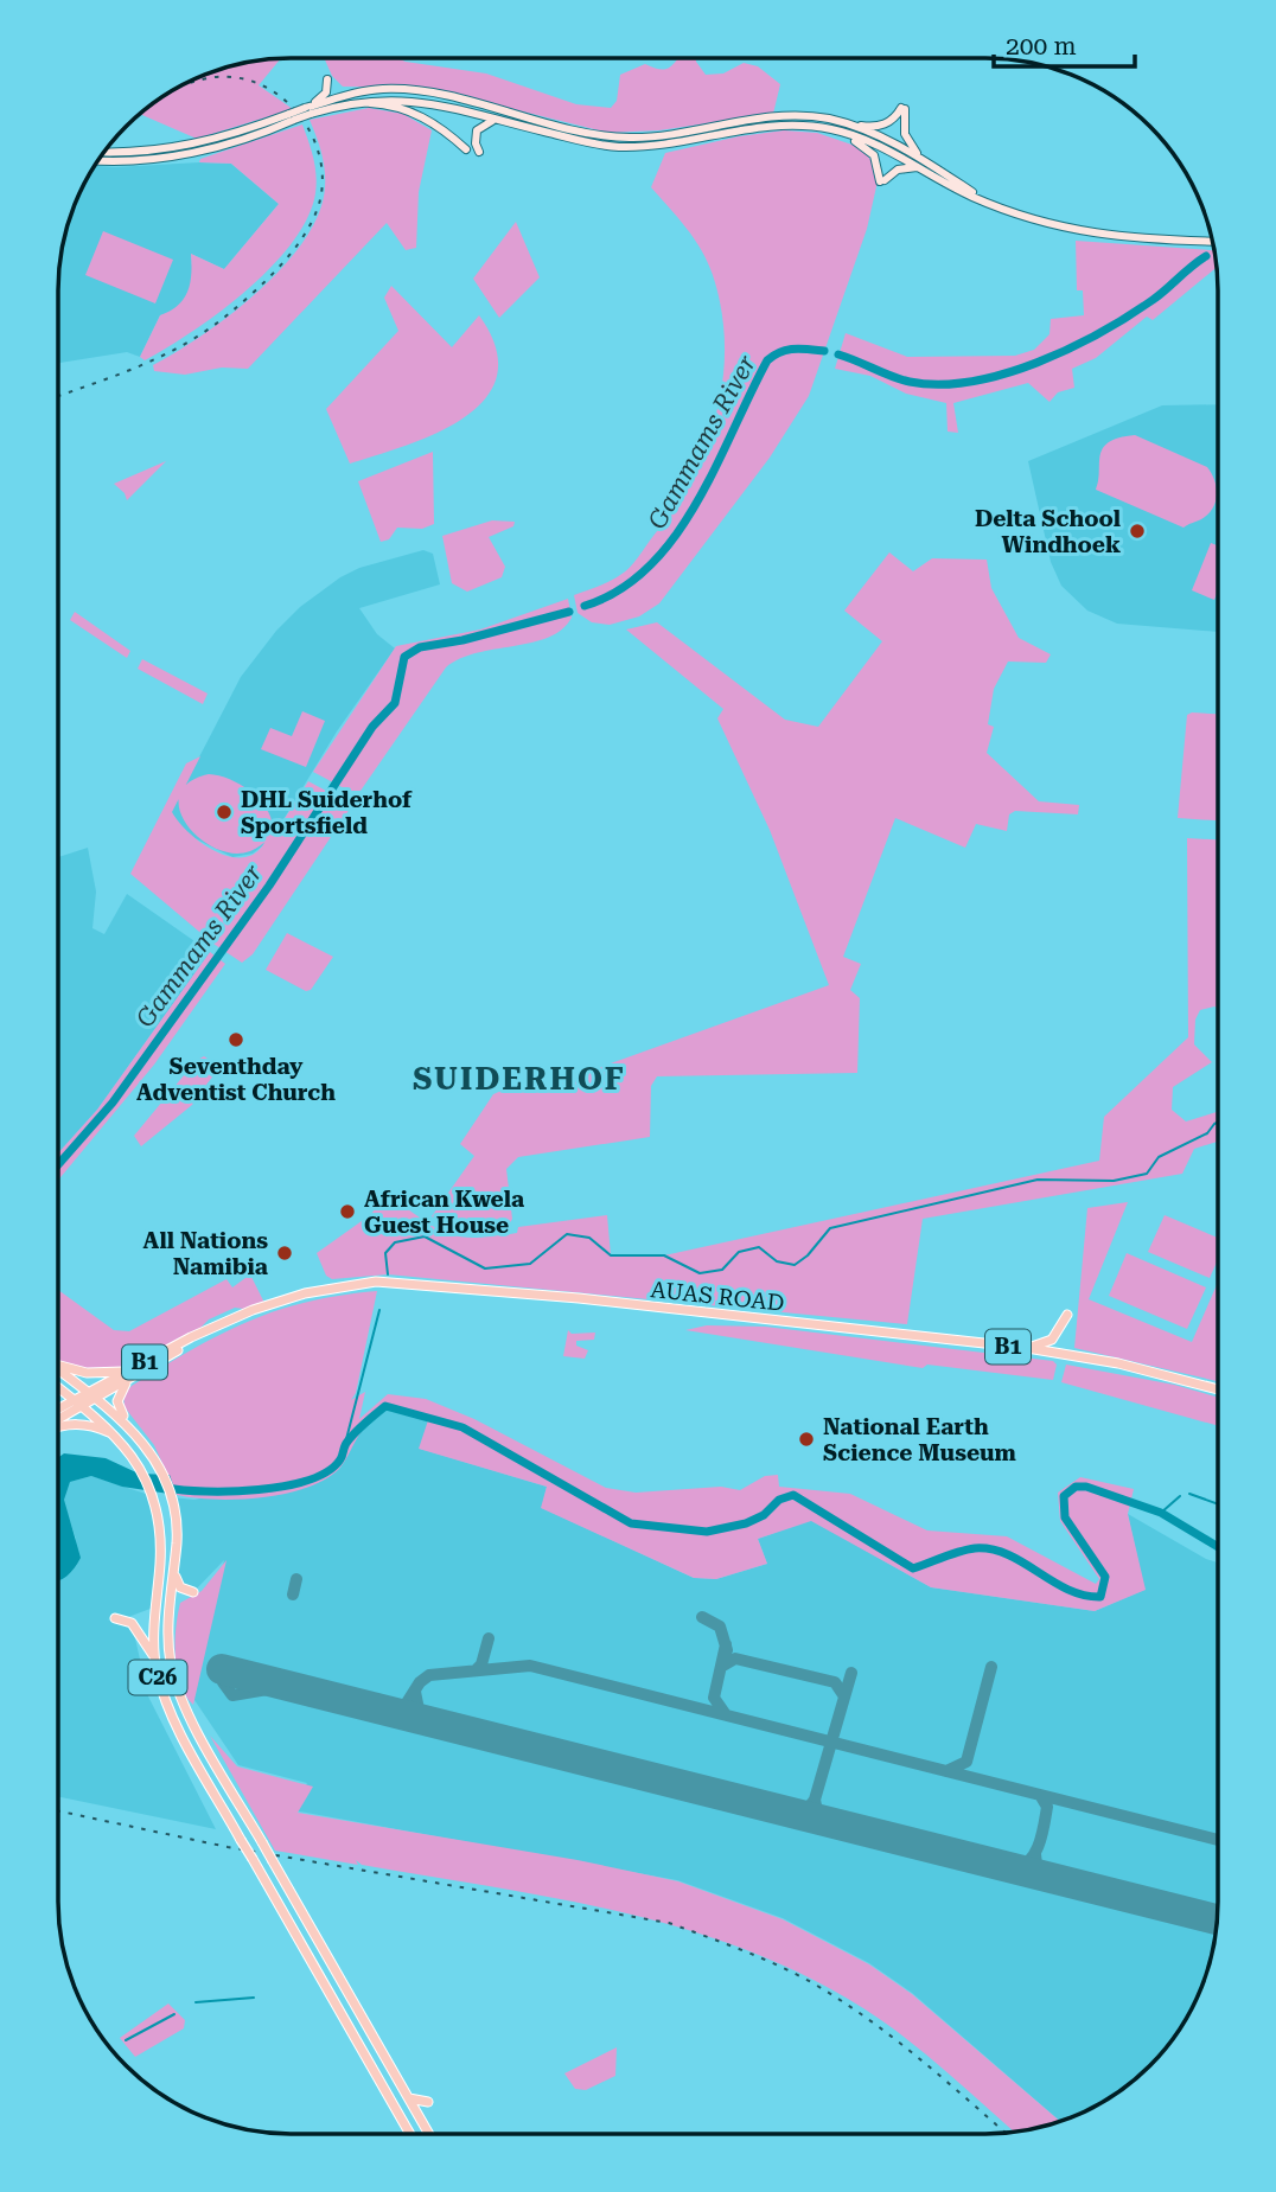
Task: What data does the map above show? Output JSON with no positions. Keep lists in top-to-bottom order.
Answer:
{
  "streets": {
    "main road": ["AUAS ROAD", "B1", "C26"]
  },
  "crossings": [
    ["AUAS ROAD", "B1"],
    ["AUAS ROAD", "C26"],
    ["B1", "C26"]
  ],
  "districts": ["SUIDERHOF"],
  "water": ["Gammams River"],
  "places": [
    "Delta School Windhoek",
    "DHL Suiderhof Sportsfield",
    "Seventhday Adventist Church",
    "African Kwela Guest House",
    "All Nations Namibia",
    "National Earth Science Museum"
  ],
  "scale_bar": "200 m"
}
